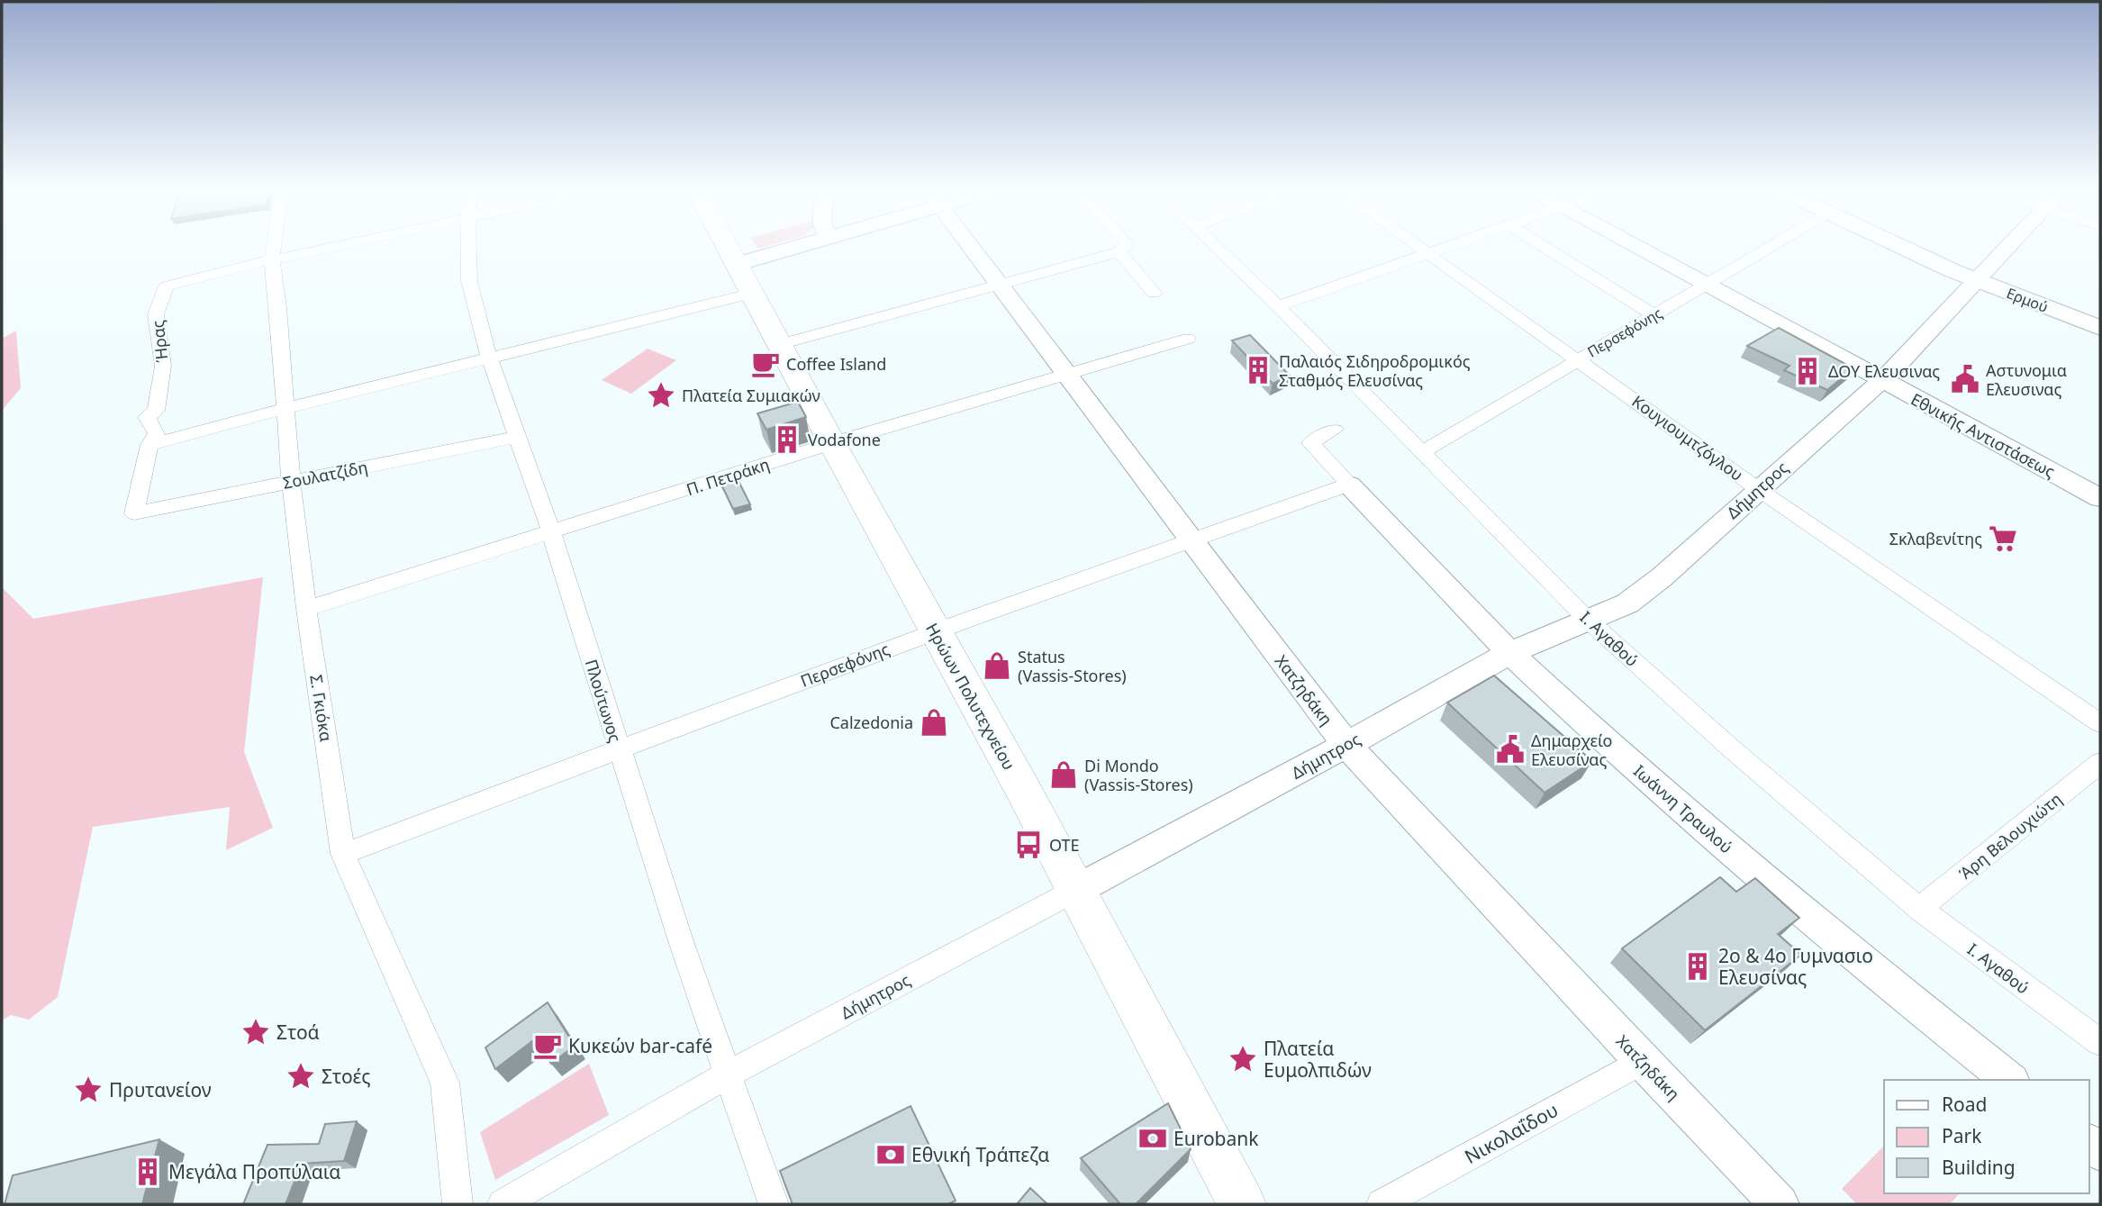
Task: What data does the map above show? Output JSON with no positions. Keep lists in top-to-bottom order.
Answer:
{
  "streets": {
    "main road": ["Ερμού", "Ηρώων Πολυτεχνείου"],
    "street": [
      "Περσεφόνης",
      "Ήρας",
      "Εθνικής Αντιστάσεως",
      "Κουγιουμτζόγλου",
      "Σουλατζίδη",
      "Π. Πετράκη",
      "Δήμητρος",
      "Ι. Αγαθού",
      "Χατζηδάκη",
      "Πλούτωνος",
      "Σ. Γκιόκα",
      "Ιωάννη Τραυλού",
      "Άρη Βελουχιώτη",
      "Νικολαΐδου"
    ]
  },
  "crossings": [
    ["Ερμού", "Δήμητρος"],
    ["Περσεφόνης", "Εθνικής Αντιστάσεως"],
    ["Περσεφόνης", "Κουγιουμτζόγλου"],
    ["Περσεφόνης", "Ι. Αγαθού"],
    ["Περσεφόνης", "Χατζηδάκη"],
    ["Περσεφόνης", "Ηρώων Πολυτεχνείου"],
    ["Περσεφόνης", "Πλούτωνος"],
    ["Περσεφόνης", "Σ. Γκιόκα"],
    ["Περσεφόνης", "Ιωάννη Τραυλού"],
    ["Ήρας", "Σουλατζίδη"],
    ["Ήρας", "Σ. Γκιόκα"],
    ["Εθνικής Αντιστάσεως", "Δήμητρος"],
    ["Κουγιουμτζόγλου", "Δήμητρος"],
    ["Σουλατζίδη", "Πλούτωνος"],
    ["Σουλατζίδη", "Σ. Γκιόκα"],
    ["Π. Πετράκη", "Χατζηδάκη"],
    ["Π. Πετράκη", "Ηρώων Πολυτεχνείου"],
    ["Π. Πετράκη", "Πλούτωνος"],
    ["Π. Πετράκη", "Σ. Γκιόκα"],
    ["Δήμητρος", "Ι. Αγαθού"],
    ["Δήμητρος", "Χατζηδάκη"],
    ["Δήμητρος", "Ηρώων Πολυτεχνείου"],
    ["Δήμητρος", "Πλούτωνος"],
    ["Δήμητρος", "Ιωάννη Τραυλού"],
    ["Ι. Αγαθού", "Άρη Βελουχιώτη"],
    ["Χατζηδάκη", "Νικολαΐδου"]
  ],
  "places": {
    "cafe": ["Coffee Island", "Κυκεών bar-café"],
    "building": [
      "Παλαιός Σιδηροδρομικός Σταθμός Ελευσίνας",
      "ΔΟΥ Ελευσινας",
      "Vodafone",
      "2ο & 4ο Γυμνασιο Ελευσίνας",
      "Μεγάλα Προπύλαια"
    ],
    "public building": ["Αστυνομια Ελευσινας", "Δημαρχείο Ελευσίνας"],
    "place": [
      "Πλατεία Συμιακών",
      "Στοά",
      "Πλατεία Ευμολπιδών",
      "Στοές",
      "Πρυτανείον"
    ],
    "supermarket": ["Σκλαβενίτης"],
    "shop": ["Status (Vassis-Stores)", "Calzedonia", "Di Mondo (Vassis-Stores)"],
    "bus stop": ["ΟΤΕ"],
    "bank": ["Eurobank", "Εθνική Τράπεζα"]
  },
  "legend": ["Road", "Park", "Building"]
}
